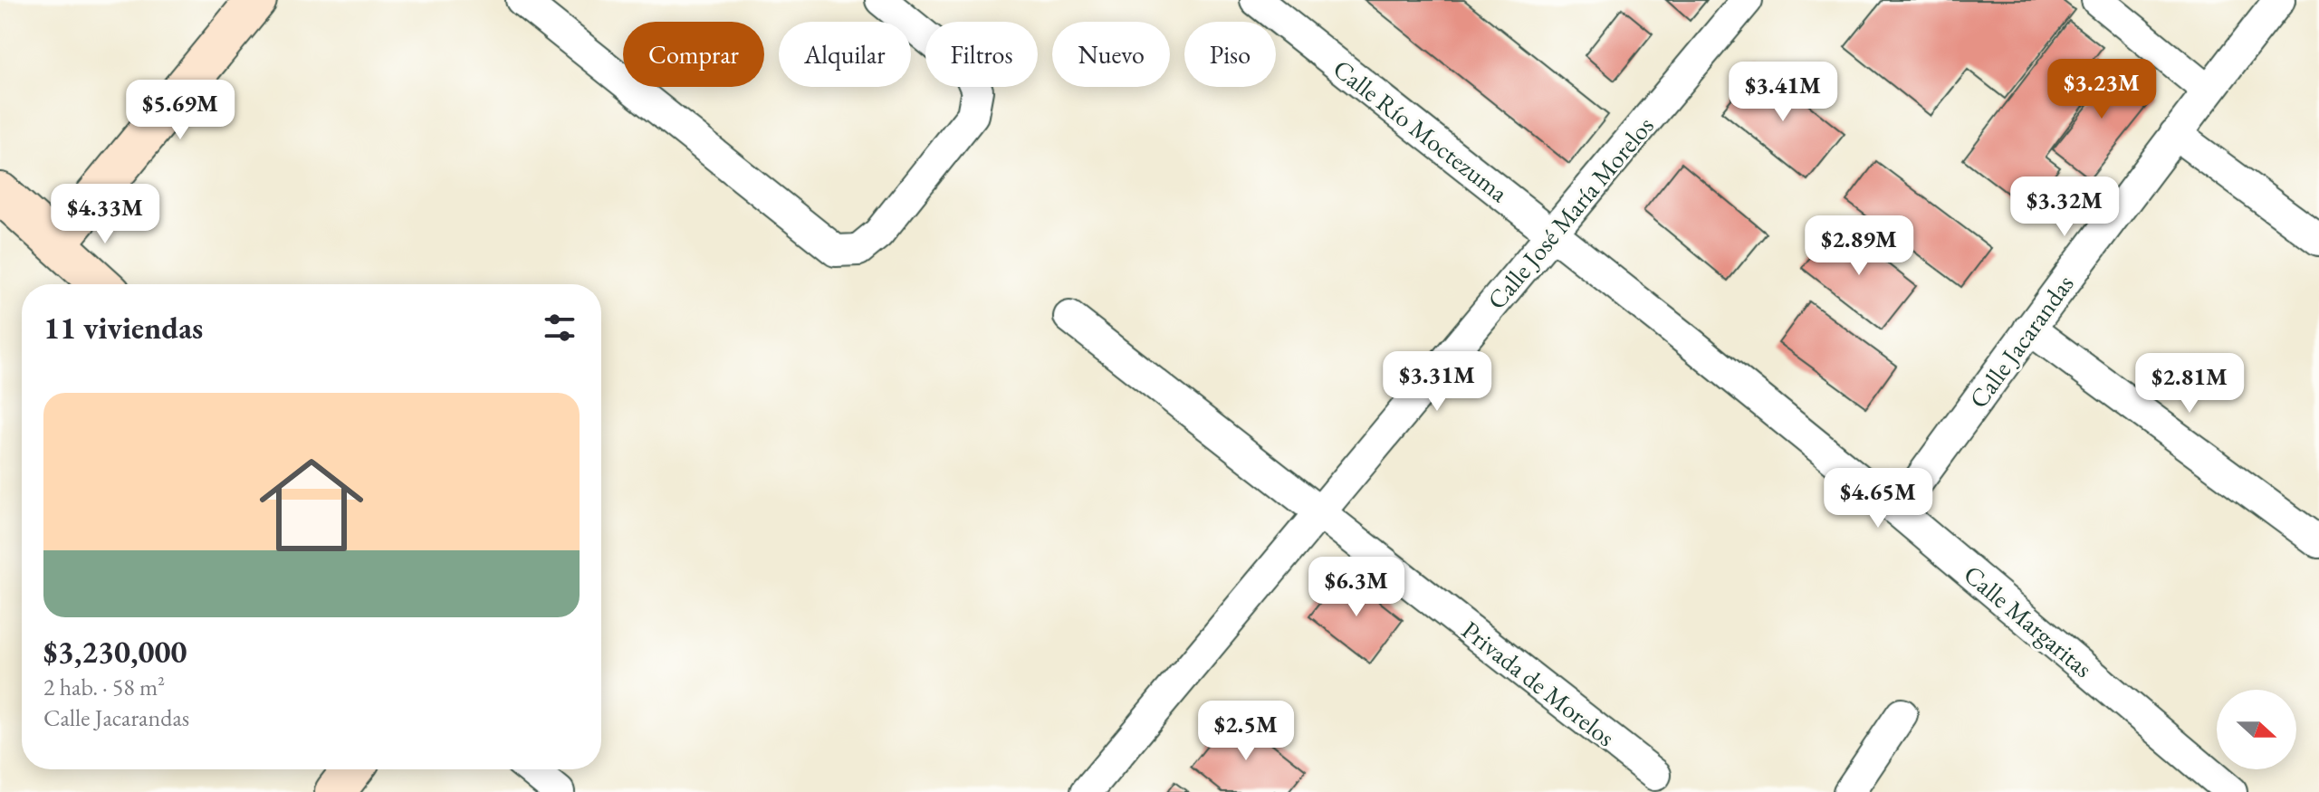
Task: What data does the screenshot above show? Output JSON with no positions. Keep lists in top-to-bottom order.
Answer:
{
  "streets": {
    "street": [
      "Calle Río Moctezuma",
      "Calle José María Morelos",
      "Calle Jacarandas",
      "Calle Margaritas",
      "Privada de Morelos"
    ]
  },
  "crossings": [
    ["Calle Río Moctezuma", "Calle José María Morelos"],
    ["Calle Río Moctezuma", "Calle Margaritas"],
    ["Calle José María Morelos", "Calle Margaritas"],
    ["Calle José María Morelos", "Privada de Morelos"],
    ["Calle Jacarandas", "Calle Margaritas"]
  ],
  "north": "right",
  "page": {
    "chip": [
      "Comprar",
      "Alquilar",
      "Filtros",
      "Nuevo",
      "Piso"
    ],
    "price": [
      "$3.23M",
      "$3.41M",
      "$5.69M",
      "$3.32M",
      "$4.33M",
      "$2.89M",
      "$3.31M",
      "$2.81M",
      "$4.65M",
      "$6.3M",
      "$2.5M"
    ],
    "heading": "11 viviendas",
    "list": [
      {
        "name": "$3,230,000",
        "note": "2 hab. · 58 m² · Calle Jacarandas"
      }
    ]
  }
}
